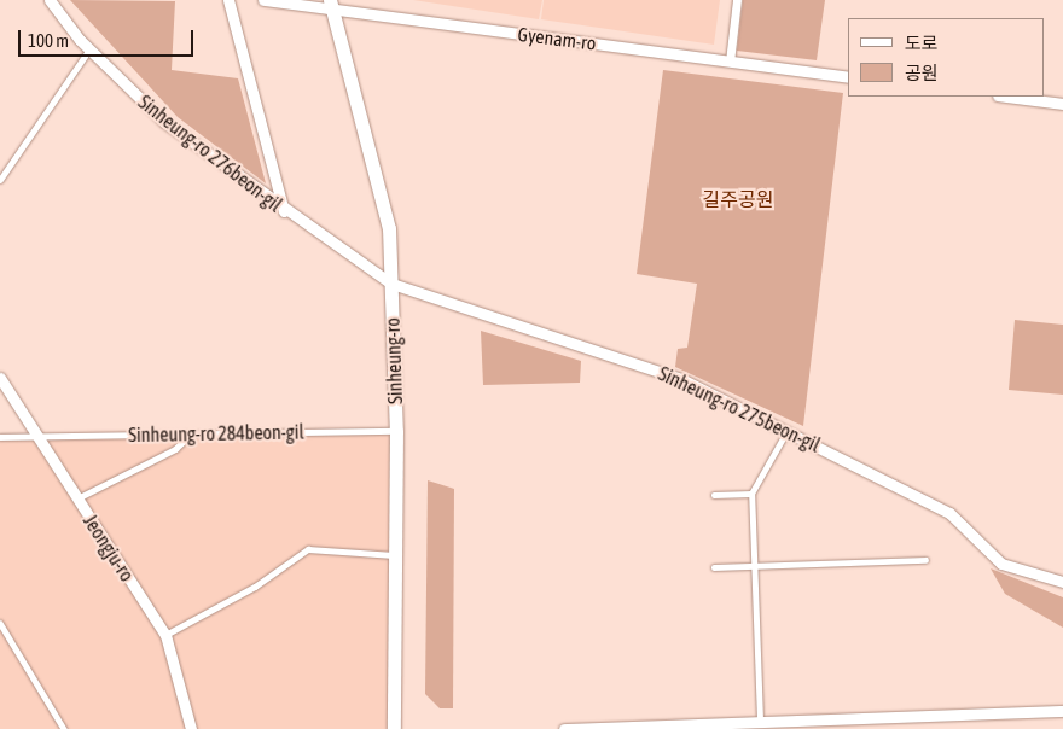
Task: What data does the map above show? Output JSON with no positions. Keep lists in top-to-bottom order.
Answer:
{
  "streets": {
    "street": [
      "Gyenam-ro",
      "Sinheung-ro 276beon-gil",
      "Sinheung-ro",
      "Sinheung-ro 275beon-gil",
      "Jeongju-ro"
    ],
    "lane": ["Sinheung-ro 284beon-gil"]
  },
  "crossings": [
    ["Gyenam-ro", "Sinheung-ro"],
    ["Sinheung-ro 276beon-gil", "Sinheung-ro"],
    ["Sinheung-ro 276beon-gil", "Sinheung-ro 275beon-gil"],
    ["Sinheung-ro", "Sinheung-ro 275beon-gil"],
    ["Sinheung-ro", "Sinheung-ro 284beon-gil"],
    ["Sinheung-ro 284beon-gil", "Jeongju-ro"]
  ],
  "parks": ["길주공원"],
  "legend": ["도로", "공원"],
  "scale_bar": "100 m"
}
